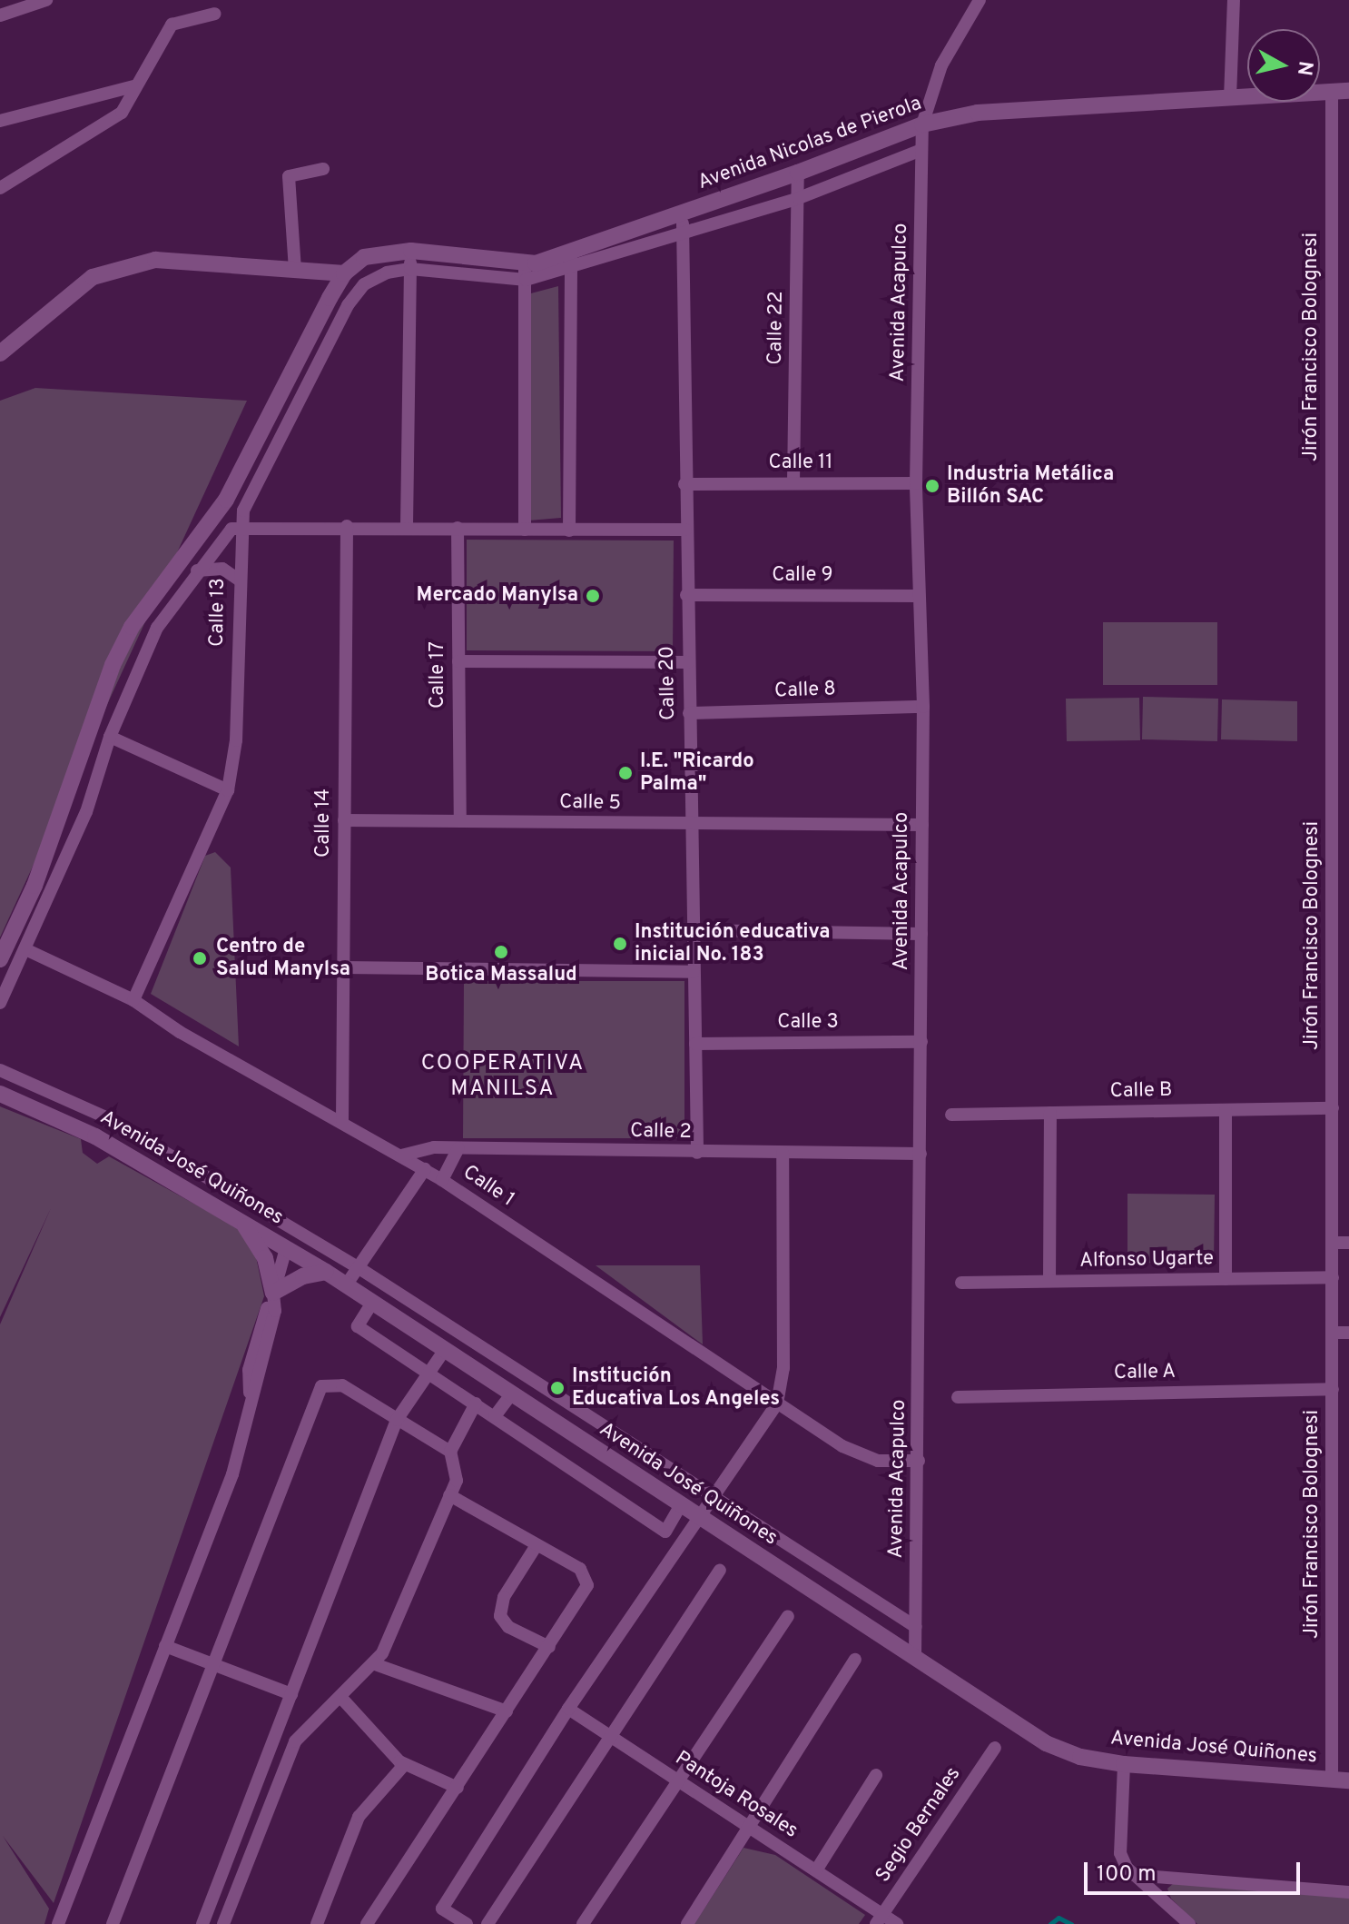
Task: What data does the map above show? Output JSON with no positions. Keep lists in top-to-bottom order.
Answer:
{
  "streets": {
    "street": [
      "Avenida Nicolas de Pierola",
      "Avenida Acapulco",
      "Calle 22",
      "Jirón Francisco Bolognesi",
      "Calle 11",
      "Calle 9",
      "Calle 13",
      "Calle 17",
      "Calle 20",
      "Calle 8",
      "Calle 5",
      "Calle 14",
      "Calle 3",
      "Calle B",
      "Calle 2",
      "Avenida José Quiñones",
      "Calle 1",
      "Alfonso Ugarte",
      "Calle A",
      "Pantoja Rosales",
      "Segio Bernales"
    ]
  },
  "crossings": [
    ["Avenida Nicolas de Pierola", "Avenida Acapulco"],
    ["Avenida Nicolas de Pierola", "Calle 22"],
    ["Avenida Nicolas de Pierola", "Jirón Francisco Bolognesi"],
    ["Avenida Nicolas de Pierola", "Calle 20"],
    ["Avenida Acapulco", "Calle 11"],
    ["Avenida Acapulco", "Calle 9"],
    ["Avenida Acapulco", "Calle 8"],
    ["Avenida Acapulco", "Calle 5"],
    ["Avenida Acapulco", "Calle 3"],
    ["Avenida Acapulco", "Calle 2"],
    ["Avenida Acapulco", "Avenida José Quiñones"],
    ["Avenida Acapulco", "Calle 1"],
    ["Calle 22", "Calle 11"],
    ["Jirón Francisco Bolognesi", "Calle B"],
    ["Jirón Francisco Bolognesi", "Avenida José Quiñones"],
    ["Jirón Francisco Bolognesi", "Alfonso Ugarte"],
    ["Jirón Francisco Bolognesi", "Calle A"],
    ["Calle 11", "Calle 20"],
    ["Calle 9", "Calle 20"],
    ["Calle 13", "Calle 1"],
    ["Calle 17", "Calle 5"],
    ["Calle 20", "Calle 8"],
    ["Calle 20", "Calle 5"],
    ["Calle 20", "Calle 3"],
    ["Calle 20", "Calle 2"],
    ["Calle 5", "Calle 14"],
    ["Calle 14", "Calle 1"],
    ["Calle 2", "Calle 1"],
    ["Pantoja Rosales", "Segio Bernales"]
  ],
  "districts": ["COOPERATIVA MANILSA"],
  "places": [
    "Industria Metálica Billón SAC",
    "Mercado Manylsa",
    "I.E. \"Ricardo Palma\"",
    "Institución educativa inicial No. 183",
    "Botica Massalud",
    "Centro de Salud Manylsa",
    "Institución Educativa Los Angeles"
  ],
  "scale_bar": "100 m",
  "north": "right"
}
